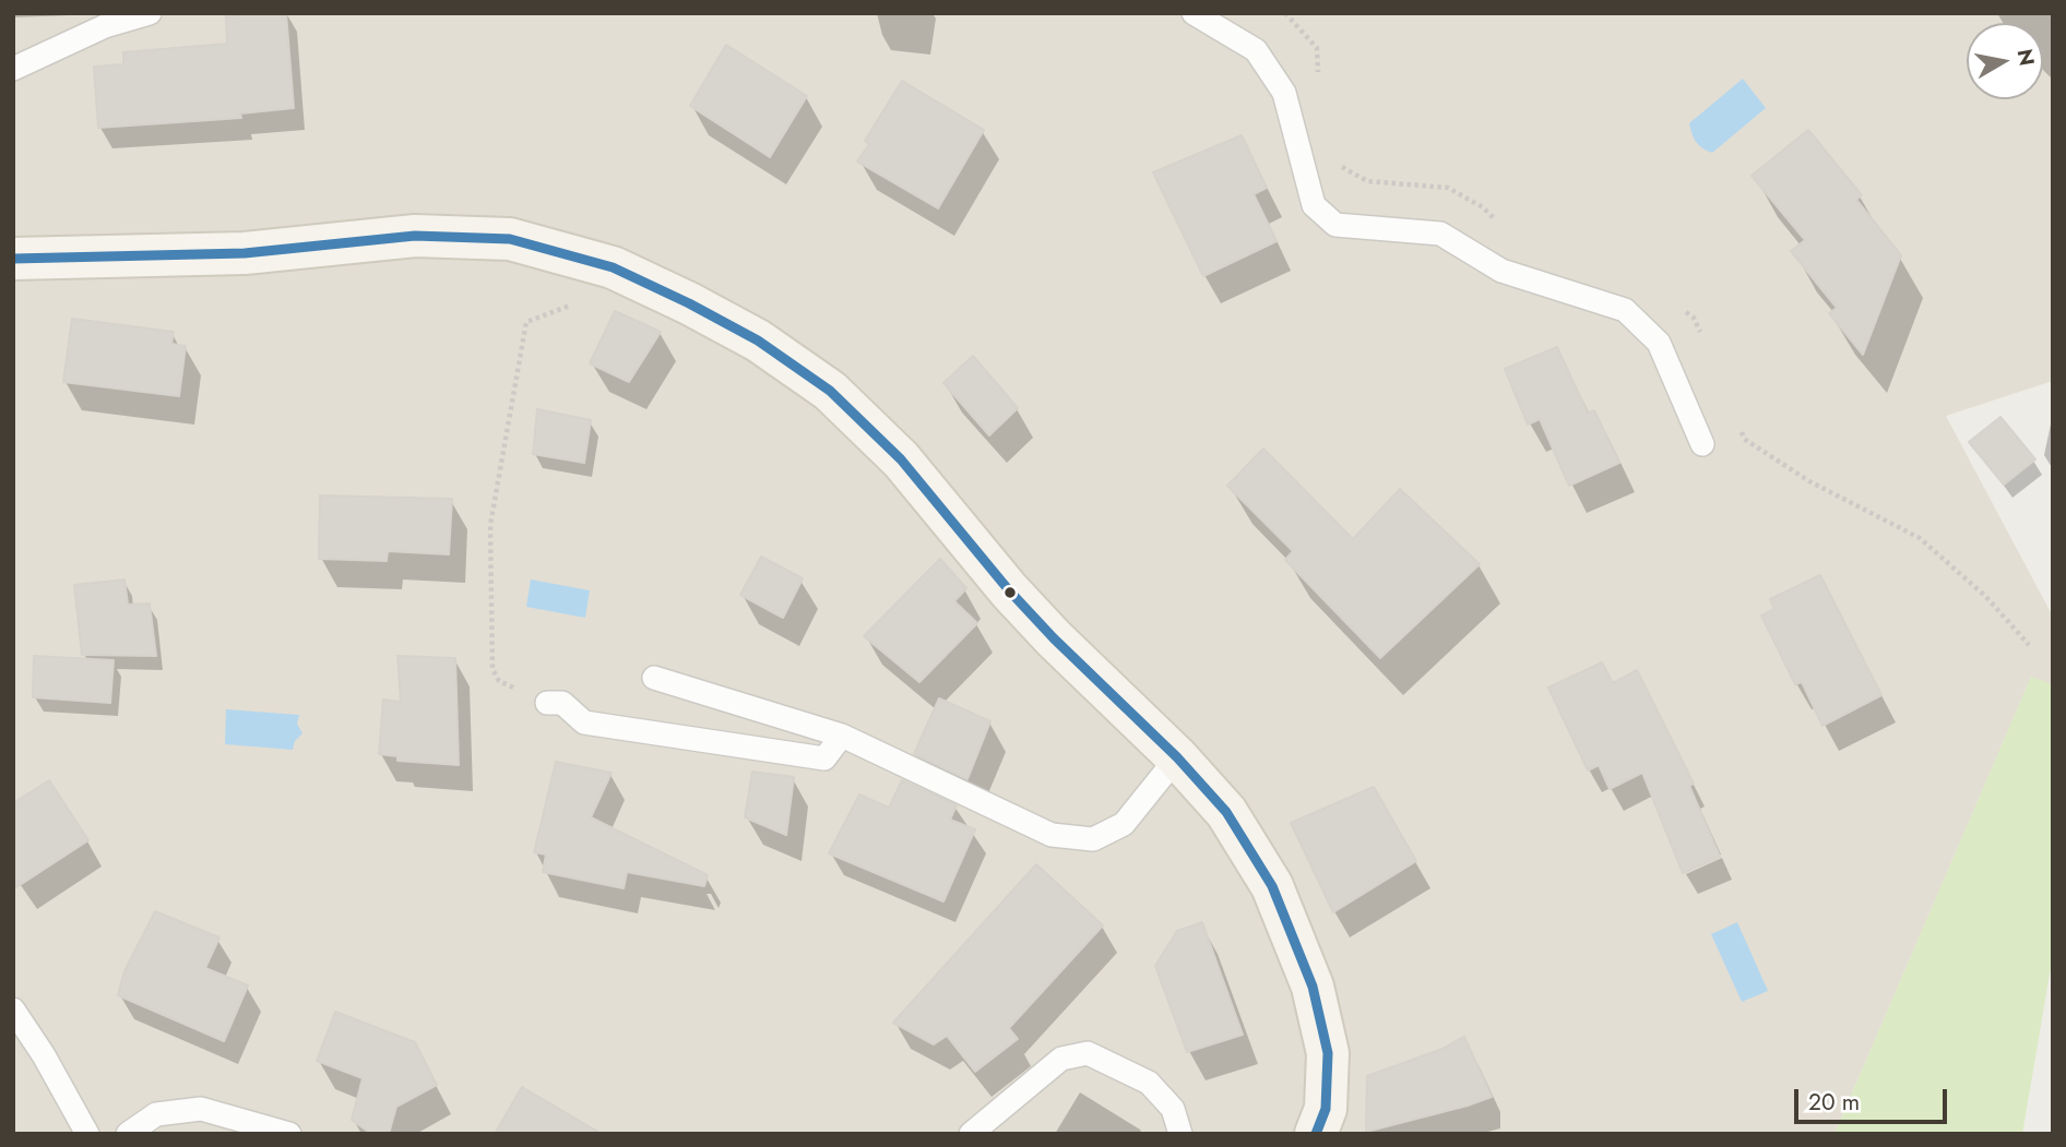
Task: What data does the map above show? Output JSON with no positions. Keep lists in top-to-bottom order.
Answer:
{
  "scale_bar": "20 m",
  "north": "right"
}
